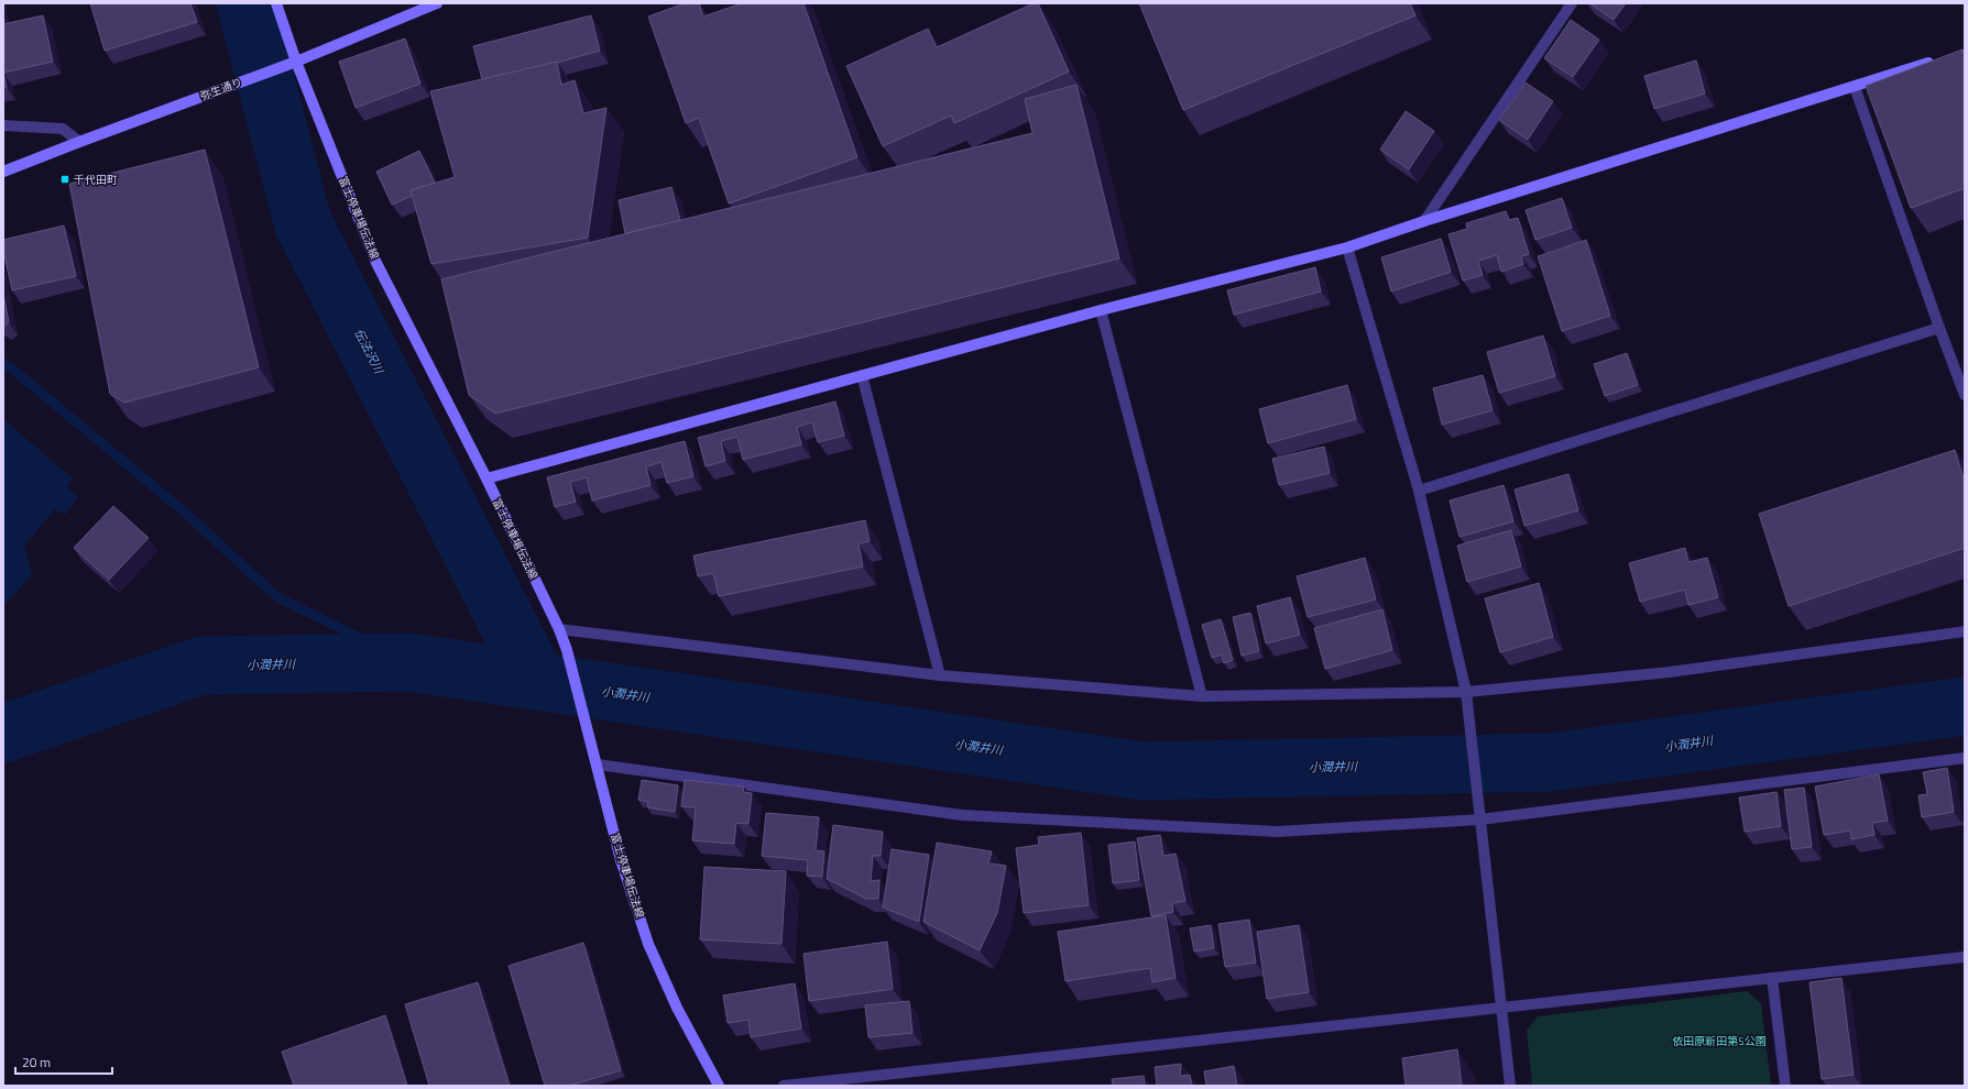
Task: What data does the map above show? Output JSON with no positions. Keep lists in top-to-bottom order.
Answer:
{
  "streets": {
    "street": ["弥生通り", "富士停車場伝法線"]
  },
  "crossings": [
    ["弥生通り", "富士停車場伝法線"]
  ],
  "water": ["伝法沢川", "小潤井川"],
  "parks": ["依田原新田第5公園"],
  "places": {
    "transit": ["千代田町"]
  },
  "scale_bar": "20 m"
}
